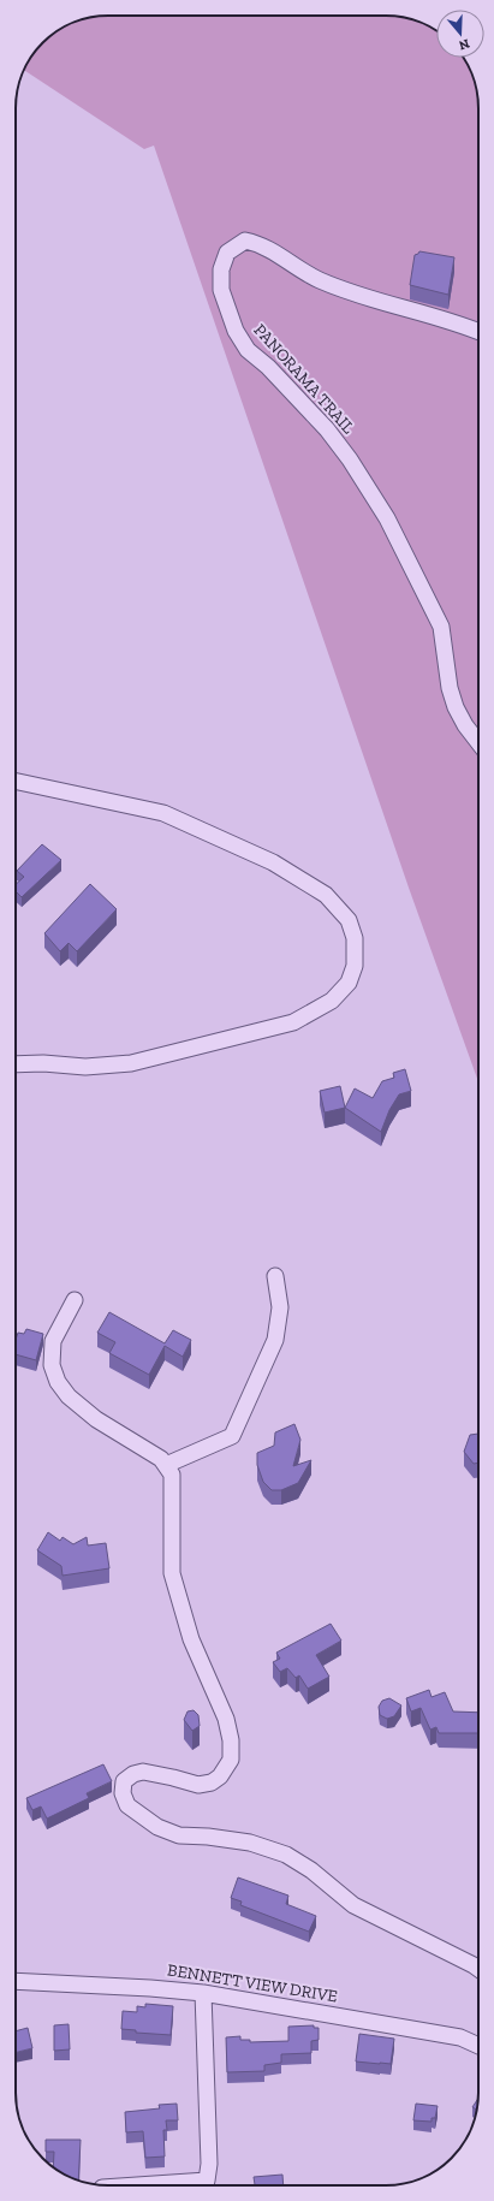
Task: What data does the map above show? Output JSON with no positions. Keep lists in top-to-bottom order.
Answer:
{
  "streets": {
    "street": ["PANORAMA TRAIL", "BENNETT VIEW DRIVE"]
  },
  "north": "bottom"
}
